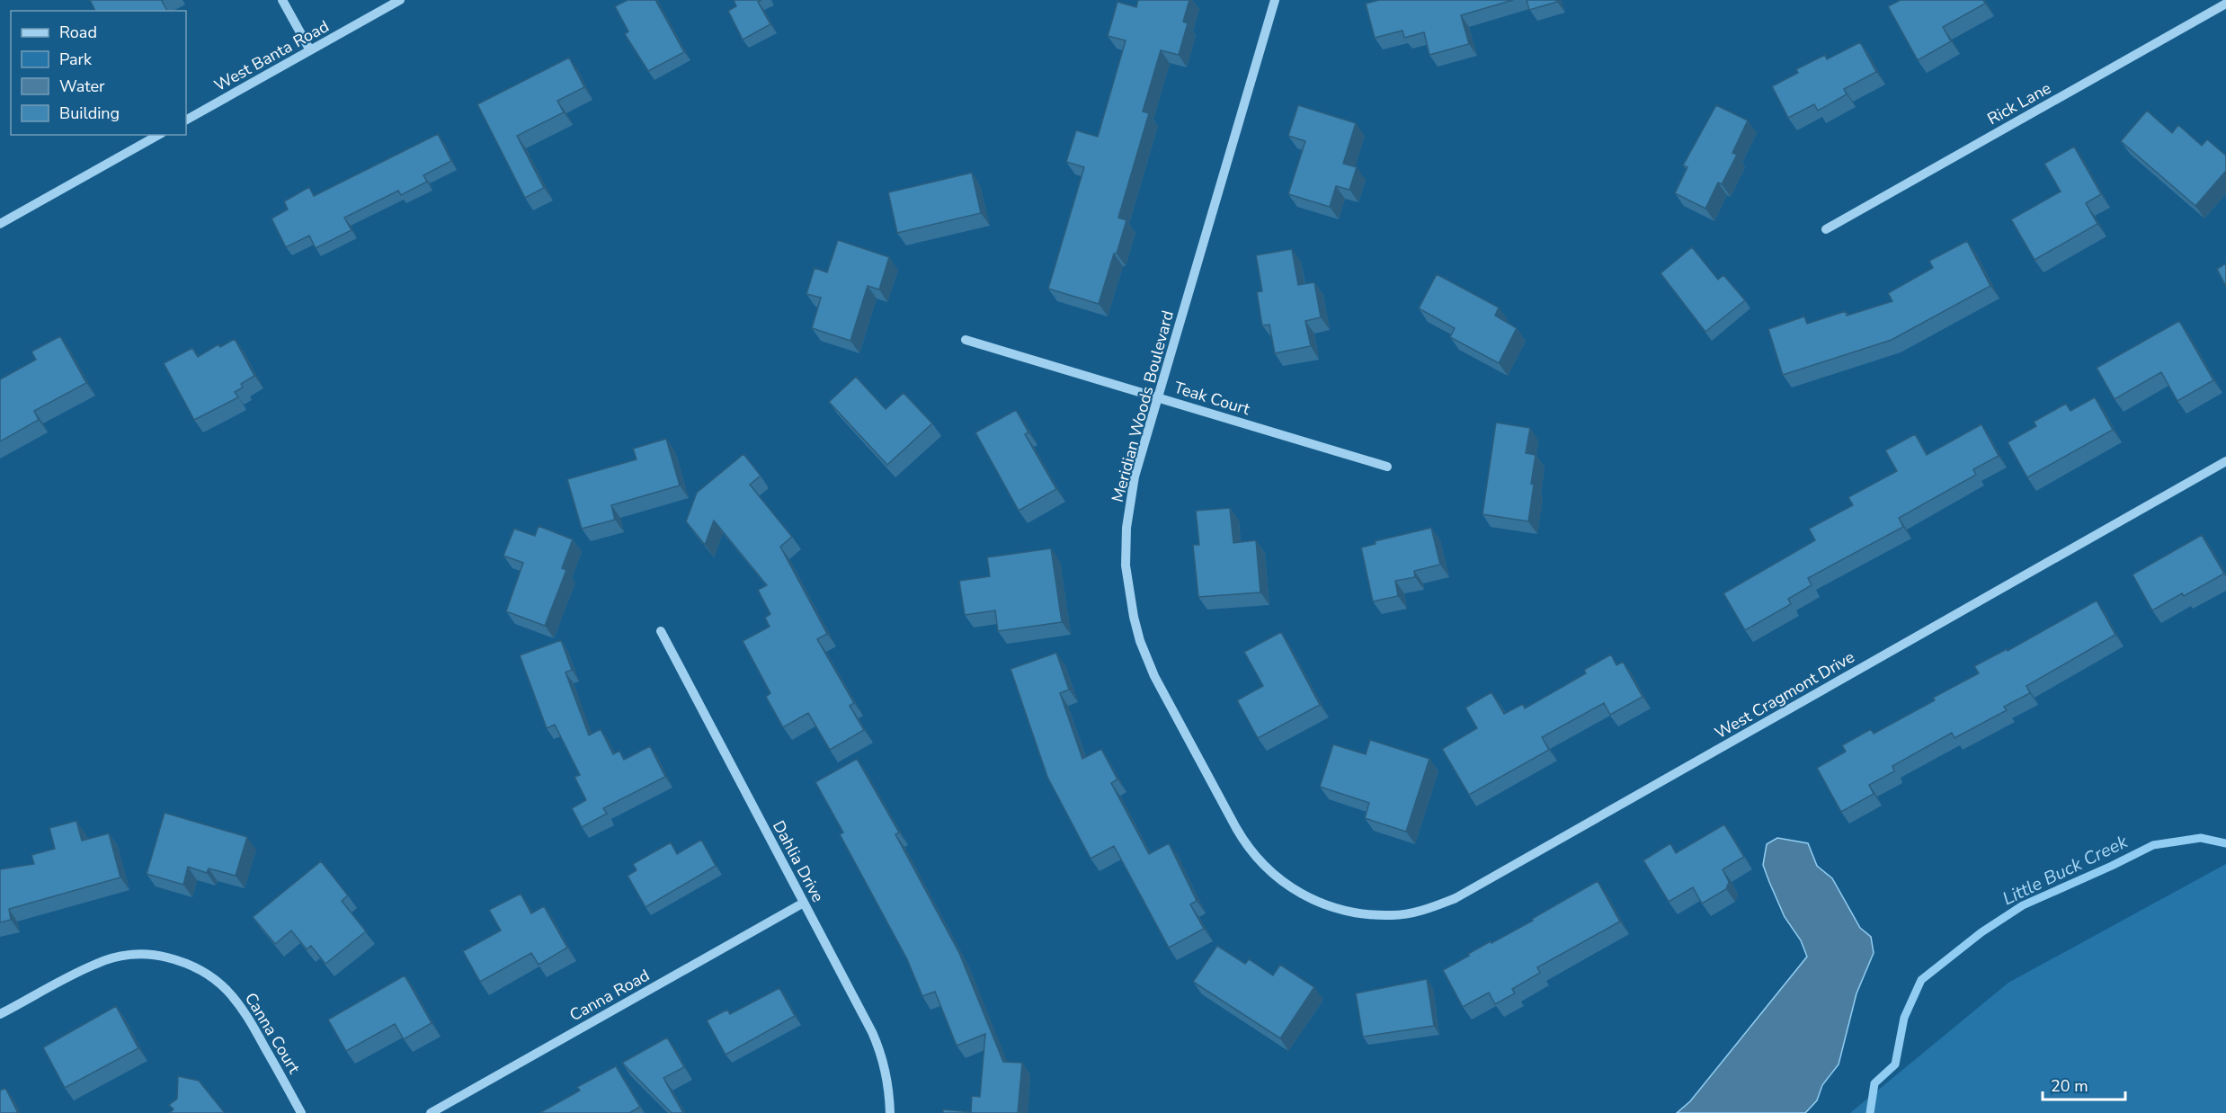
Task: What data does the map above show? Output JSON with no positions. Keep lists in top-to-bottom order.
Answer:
{
  "streets": {
    "street": [
      "West Banta Road",
      "Rick Lane",
      "Teak Court",
      "Meridian Woods Boulevard",
      "West Cragmont Drive",
      "Dahlia Drive",
      "Canna Road",
      "Canna Court"
    ]
  },
  "crossings": [
    ["Teak Court", "Meridian Woods Boulevard"],
    ["Meridian Woods Boulevard", "West Cragmont Drive"],
    ["Dahlia Drive", "Canna Road"]
  ],
  "water": ["Little Buck Creek"],
  "legend": [
    "Road",
    "Park",
    "Water",
    "Building"
  ],
  "scale_bar": "20 m"
}
